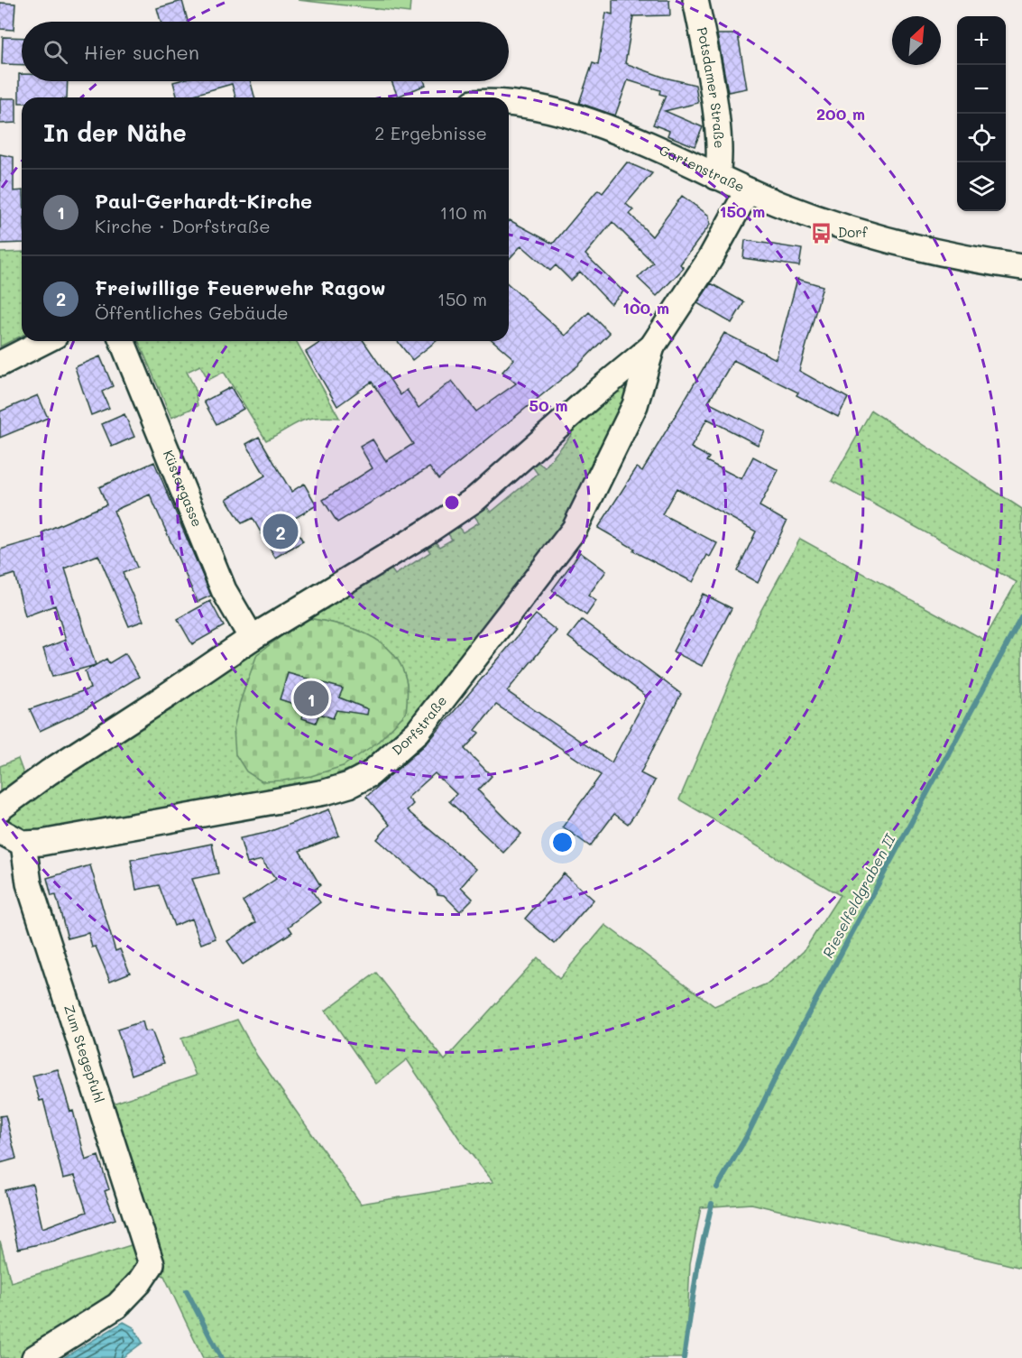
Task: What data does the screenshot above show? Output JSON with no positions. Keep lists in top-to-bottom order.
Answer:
{
  "streets": {
    "street": [
      "Potsdamer Straße",
      "Gartenstraße",
      "Küstergasse",
      "Dorfstraße",
      "Zum Stegepfuhl"
    ]
  },
  "crossings": [
    ["Potsdamer Straße", "Gartenstraße"],
    ["Gartenstraße", "Dorfstraße"],
    ["Küstergasse", "Dorfstraße"],
    ["Dorfstraße", "Zum Stegepfuhl"]
  ],
  "water": ["Rieselfeldgraben II"],
  "places": {
    "bus stop": ["Dorf"]
  },
  "north": "top right",
  "page": {
    "map_buttons": ["+", "−"],
    "search": "Hier suchen",
    "heading": ["In der Nähe", "2 Ergebnisse"],
    "list": [
      {
        "mark": "1",
        "name": "Paul-Gerhardt-Kirche",
        "note": "Kirche · Dorfstraße",
        "value": "110 m"
      },
      {
        "mark": "2",
        "name": "Freiwillige Feuerwehr Ragow",
        "note": "Öffentliches Gebäude",
        "value": "150 m"
      }
    ],
    "pins": ["2", "1"]
  },
  "rings": [
    "200 m",
    "150 m",
    "100 m",
    "50 m"
  ]
}
